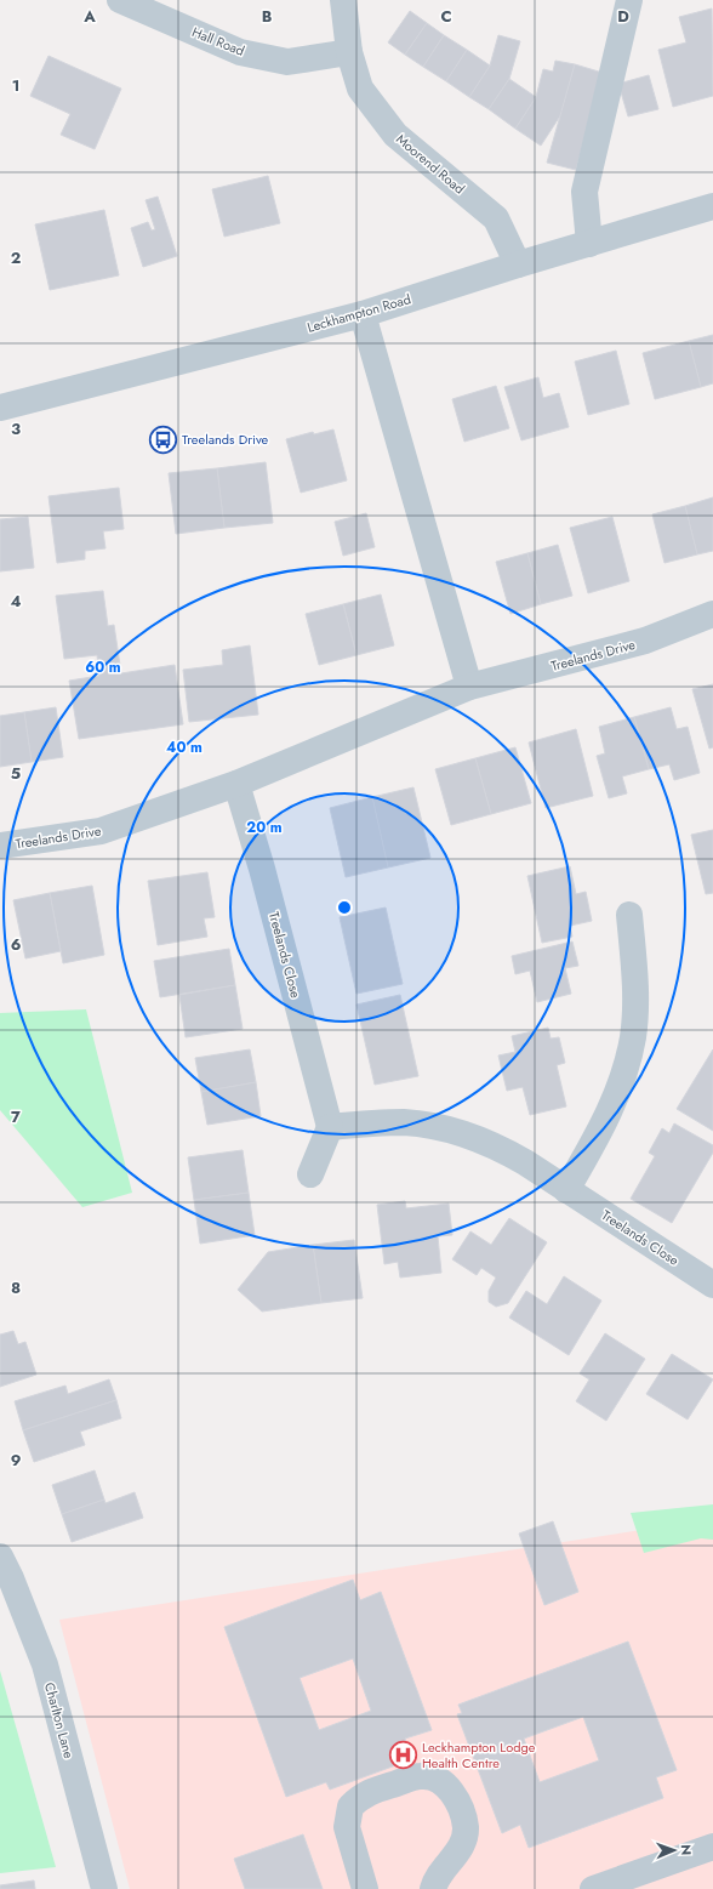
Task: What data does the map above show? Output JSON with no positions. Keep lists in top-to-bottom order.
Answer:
{
  "streets": {
    "street": [
      "Hall Road",
      "Moorend Road",
      "Leckhampton Road",
      "Treelands Drive",
      "Treelands Close",
      "Charlton Lane"
    ]
  },
  "crossings": [
    ["Hall Road", "Moorend Road"],
    ["Moorend Road", "Leckhampton Road"],
    ["Treelands Drive", "Treelands Close"]
  ],
  "places": {
    "bus stop": ["Treelands Drive"],
    "hospital": ["Leckhampton Lodge Health Centre"]
  },
  "north": "right",
  "grid": {
    "columns": [
      "A",
      "B",
      "C",
      "D"
    ],
    "rows": [
      "1",
      "2",
      "3",
      "4",
      "5",
      "6",
      "7",
      "8",
      "9"
    ]
  },
  "rings": ["60 m", "40 m", "20 m"]
}
